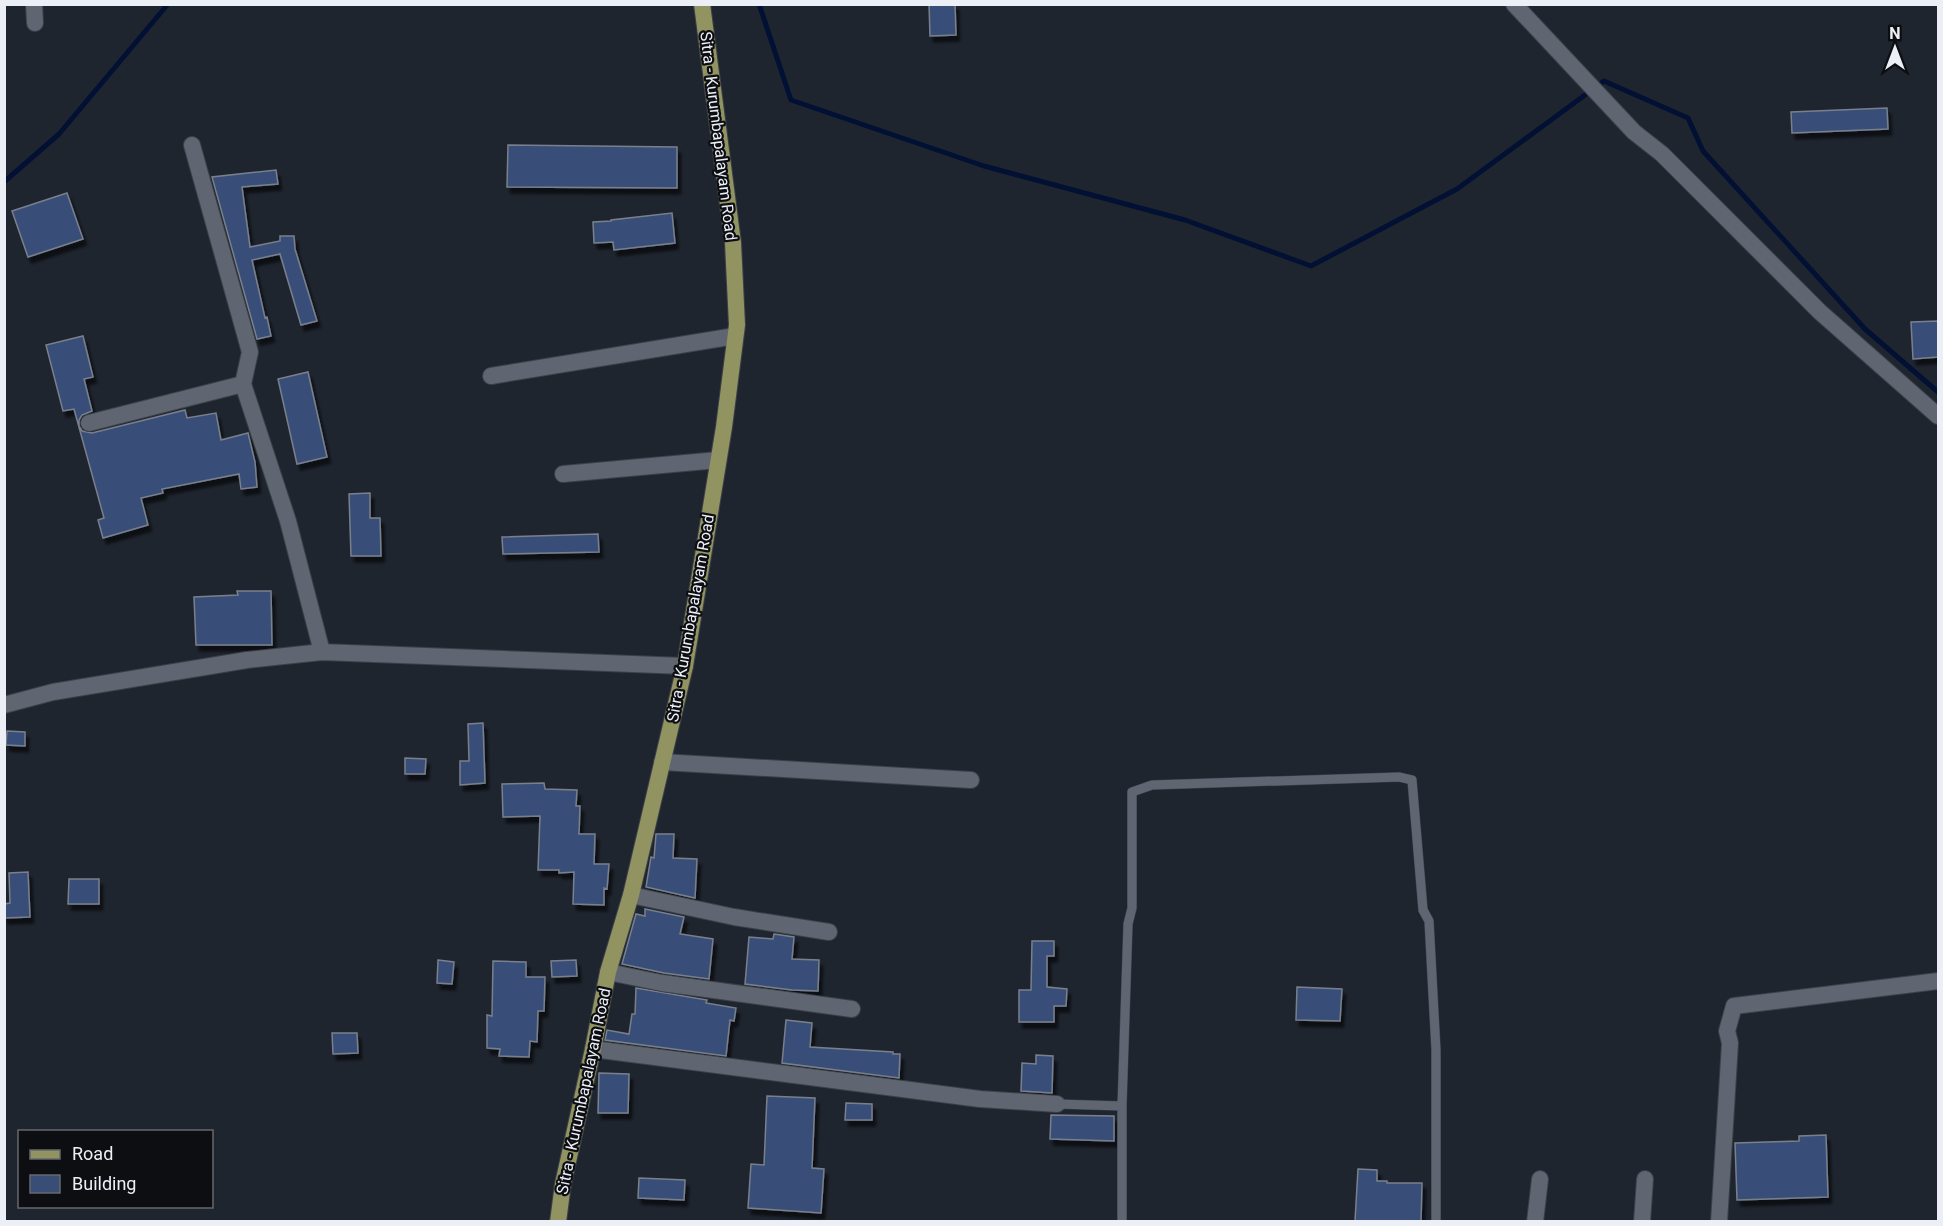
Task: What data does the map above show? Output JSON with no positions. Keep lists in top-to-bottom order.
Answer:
{
  "streets": {
    "main road": ["Sitra - Kurumbapalayam Road"]
  },
  "legend": ["Road", "Building"],
  "north": "top"
}
